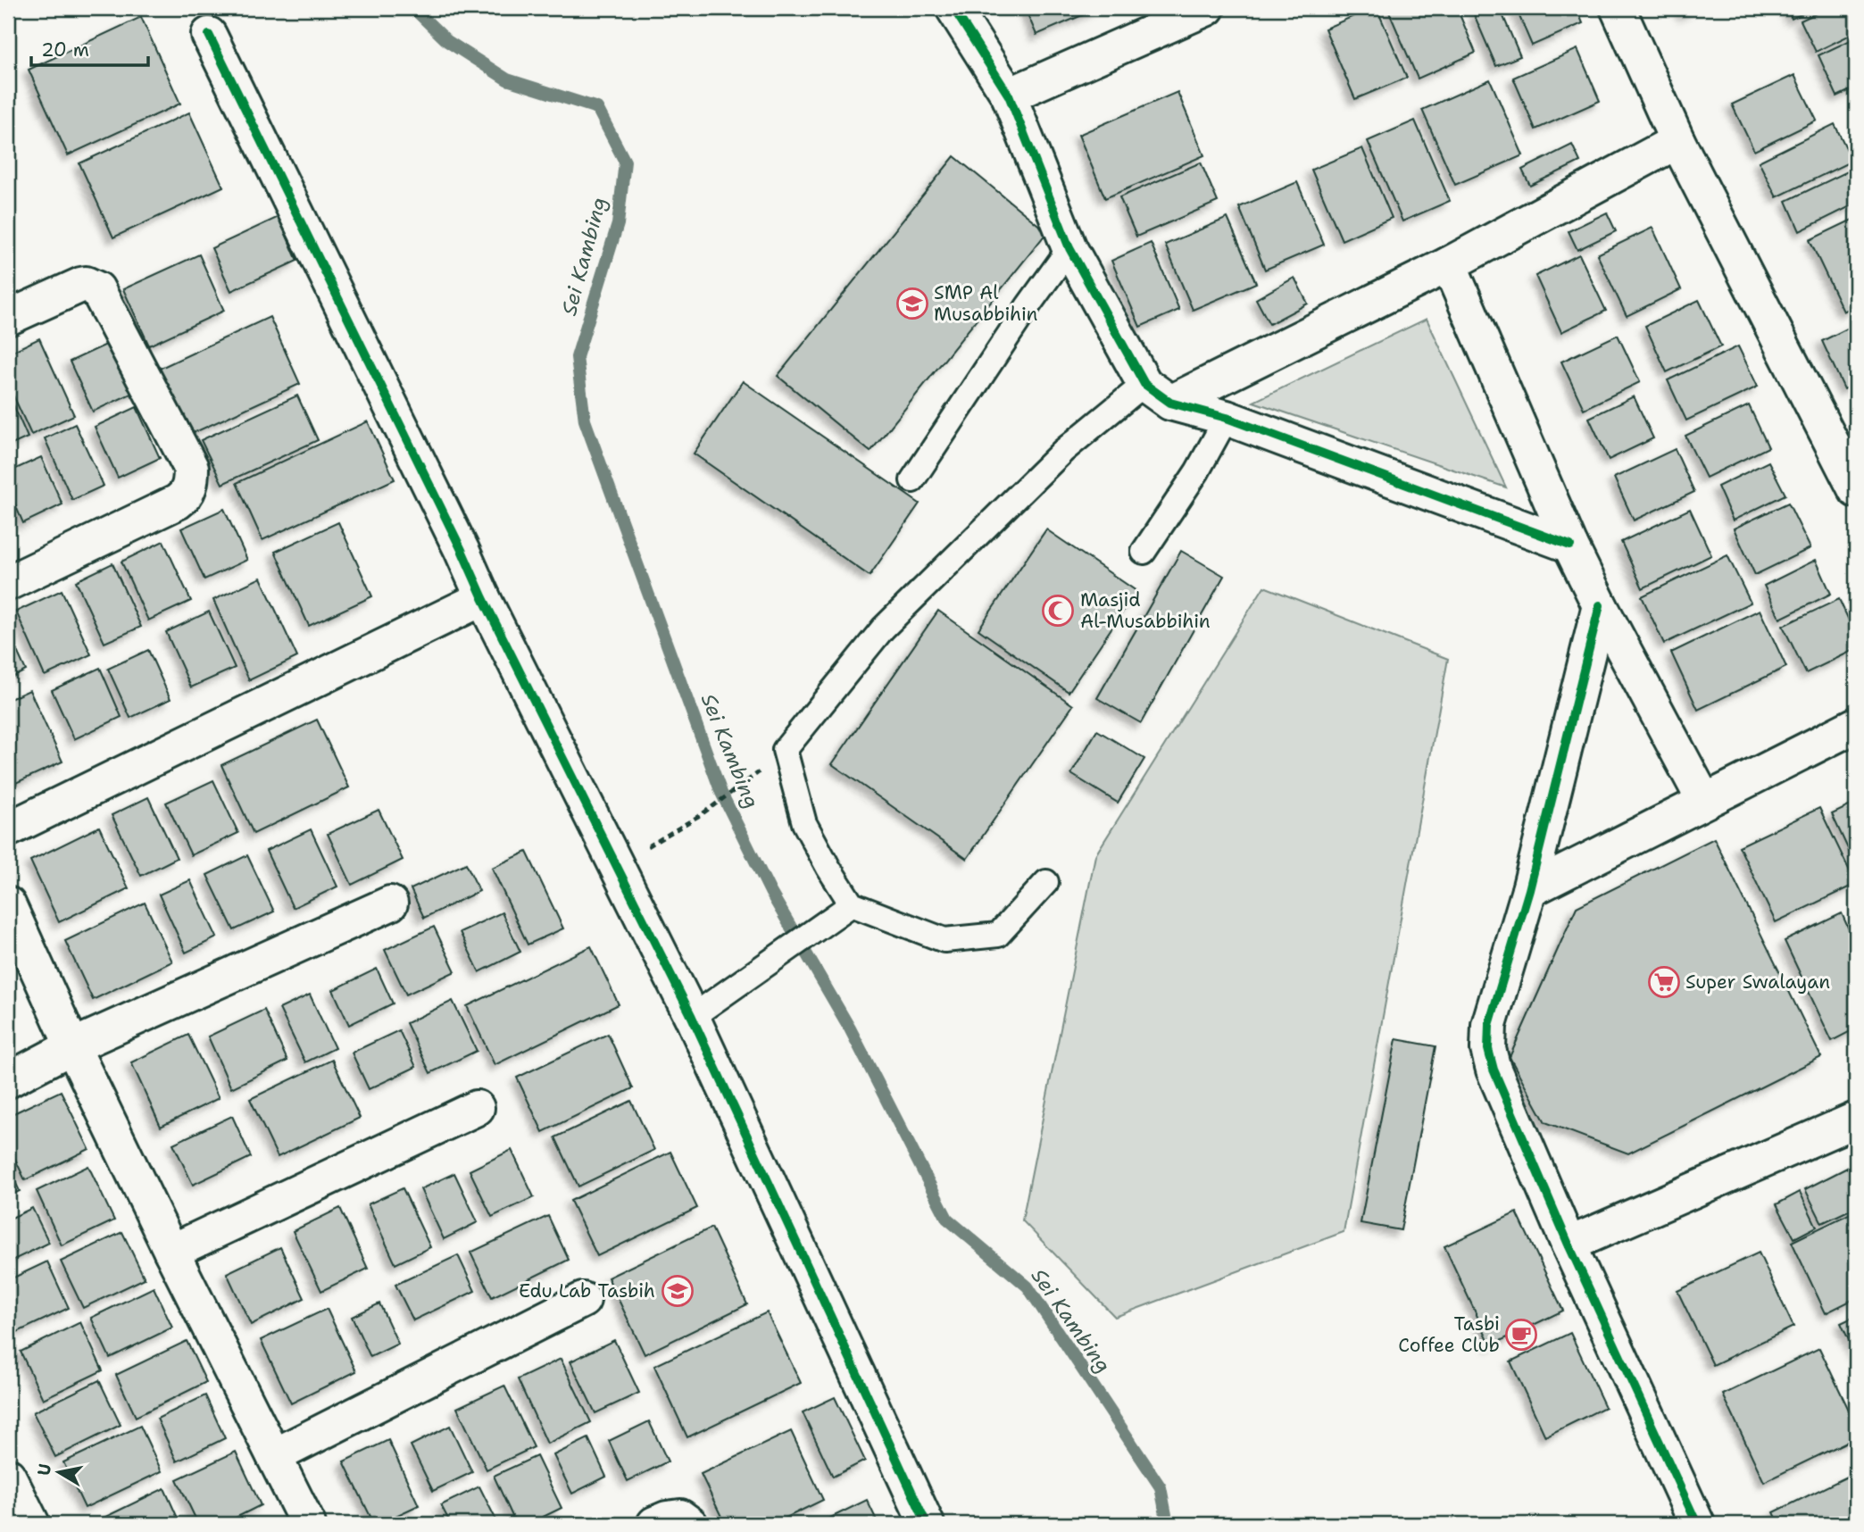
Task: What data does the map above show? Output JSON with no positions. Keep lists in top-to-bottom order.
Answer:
{
  "water": ["Sei Kambing"],
  "places": {
    "school or university": ["SMP Al Musabbihin", "Edu Lab Tasbih"],
    "mosque": ["Masjid Al-Musabbihin"],
    "supermarket": ["Super Swalayan"],
    "cafe": ["Tasbi Coffee Club"]
  },
  "scale_bar": "20 m",
  "north": "left"
}
